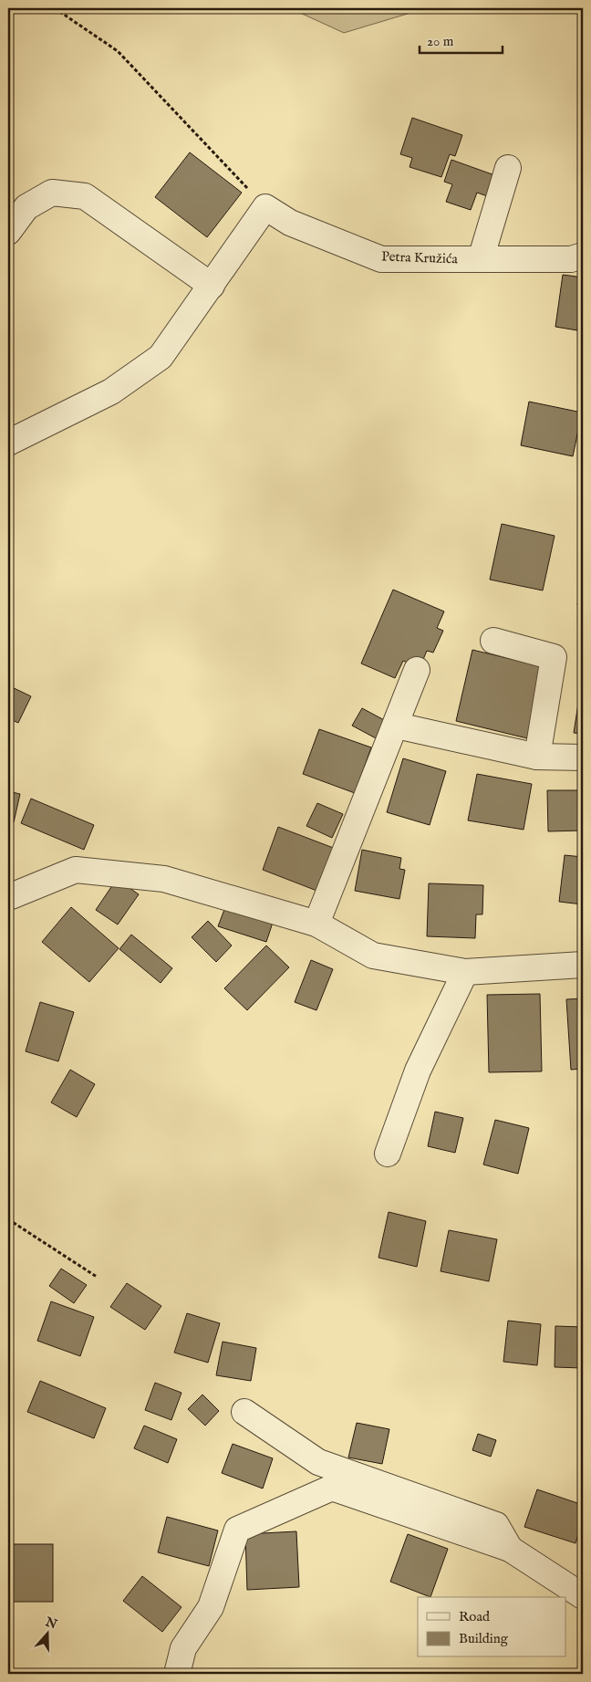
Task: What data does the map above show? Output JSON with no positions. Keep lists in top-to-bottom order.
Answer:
{
  "streets": {
    "street": ["Petra Kružića"]
  },
  "legend": ["Road", "Building"],
  "scale_bar": "20 m",
  "north": "top"
}
